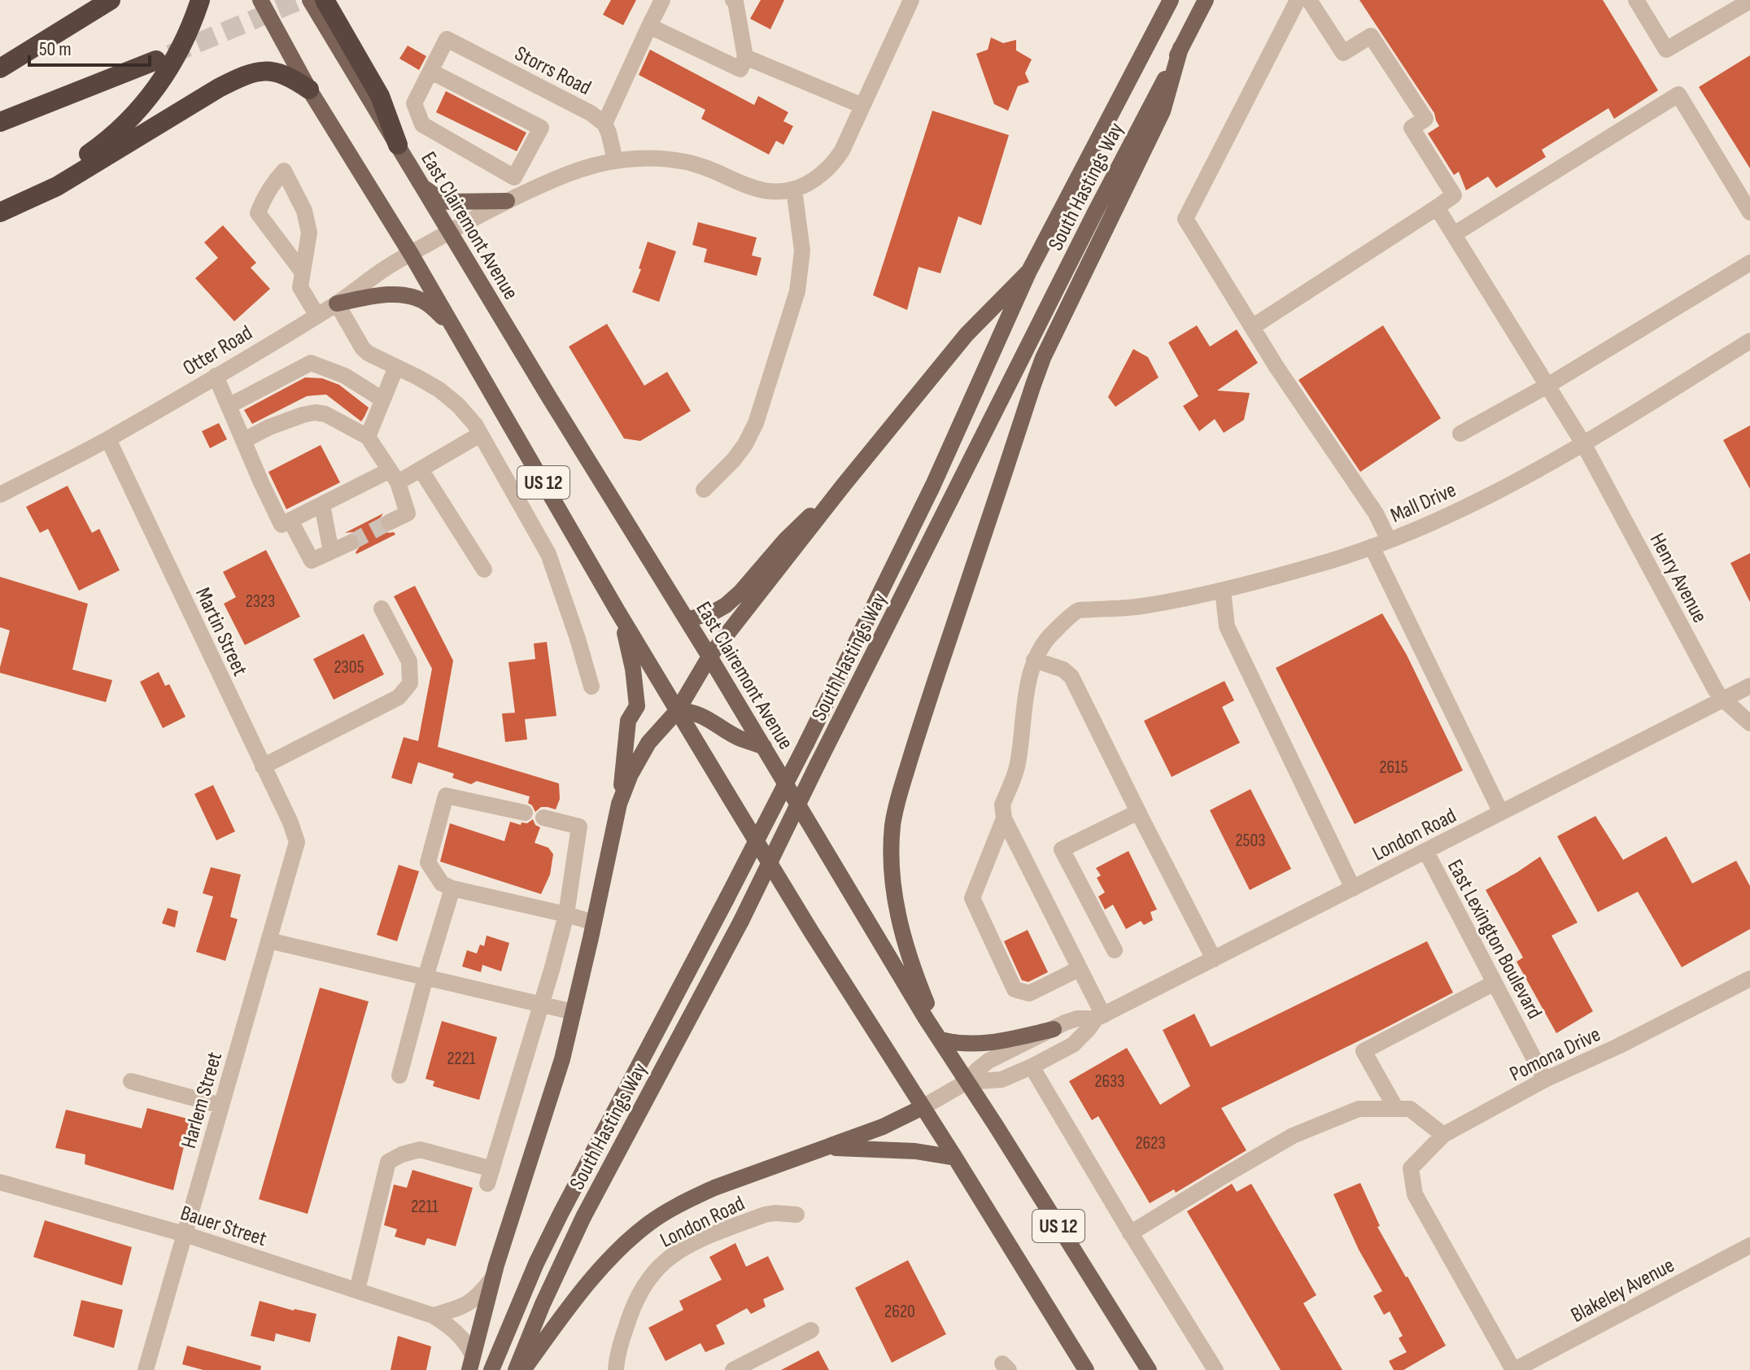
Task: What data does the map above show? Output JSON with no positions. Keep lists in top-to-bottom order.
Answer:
{
  "streets": {
    "main road": ["South Hastings Way", "East Clairemont Avenue", "US 12"],
    "street": [
      "Storrs Road",
      "Otter Road",
      "Mall Drive",
      "Henry Avenue",
      "Martin Street",
      "London Road",
      "East Lexington Boulevard",
      "Pomona Drive",
      "Harlem Street",
      "Bauer Street",
      "Blakeley Avenue"
    ]
  },
  "crossings": [
    ["East Clairemont Avenue", "Otter Road"],
    ["East Clairemont Avenue", "London Road"],
    ["Otter Road", "US 12"],
    ["Otter Road", "Martin Street"],
    ["US 12", "London Road"],
    ["Mall Drive", "Henry Avenue"],
    ["Henry Avenue", "London Road"],
    ["Martin Street", "Harlem Street"],
    ["London Road", "East Lexington Boulevard"],
    ["East Lexington Boulevard", "Pomona Drive"],
    ["Pomona Drive", "Blakeley Avenue"],
    ["Harlem Street", "Bauer Street"]
  ],
  "house_numbers": [
    "2323",
    "2305",
    "2615",
    "2503",
    "2221",
    "2633",
    "2623",
    "2211",
    "2620"
  ],
  "scale_bar": "50 m"
}
